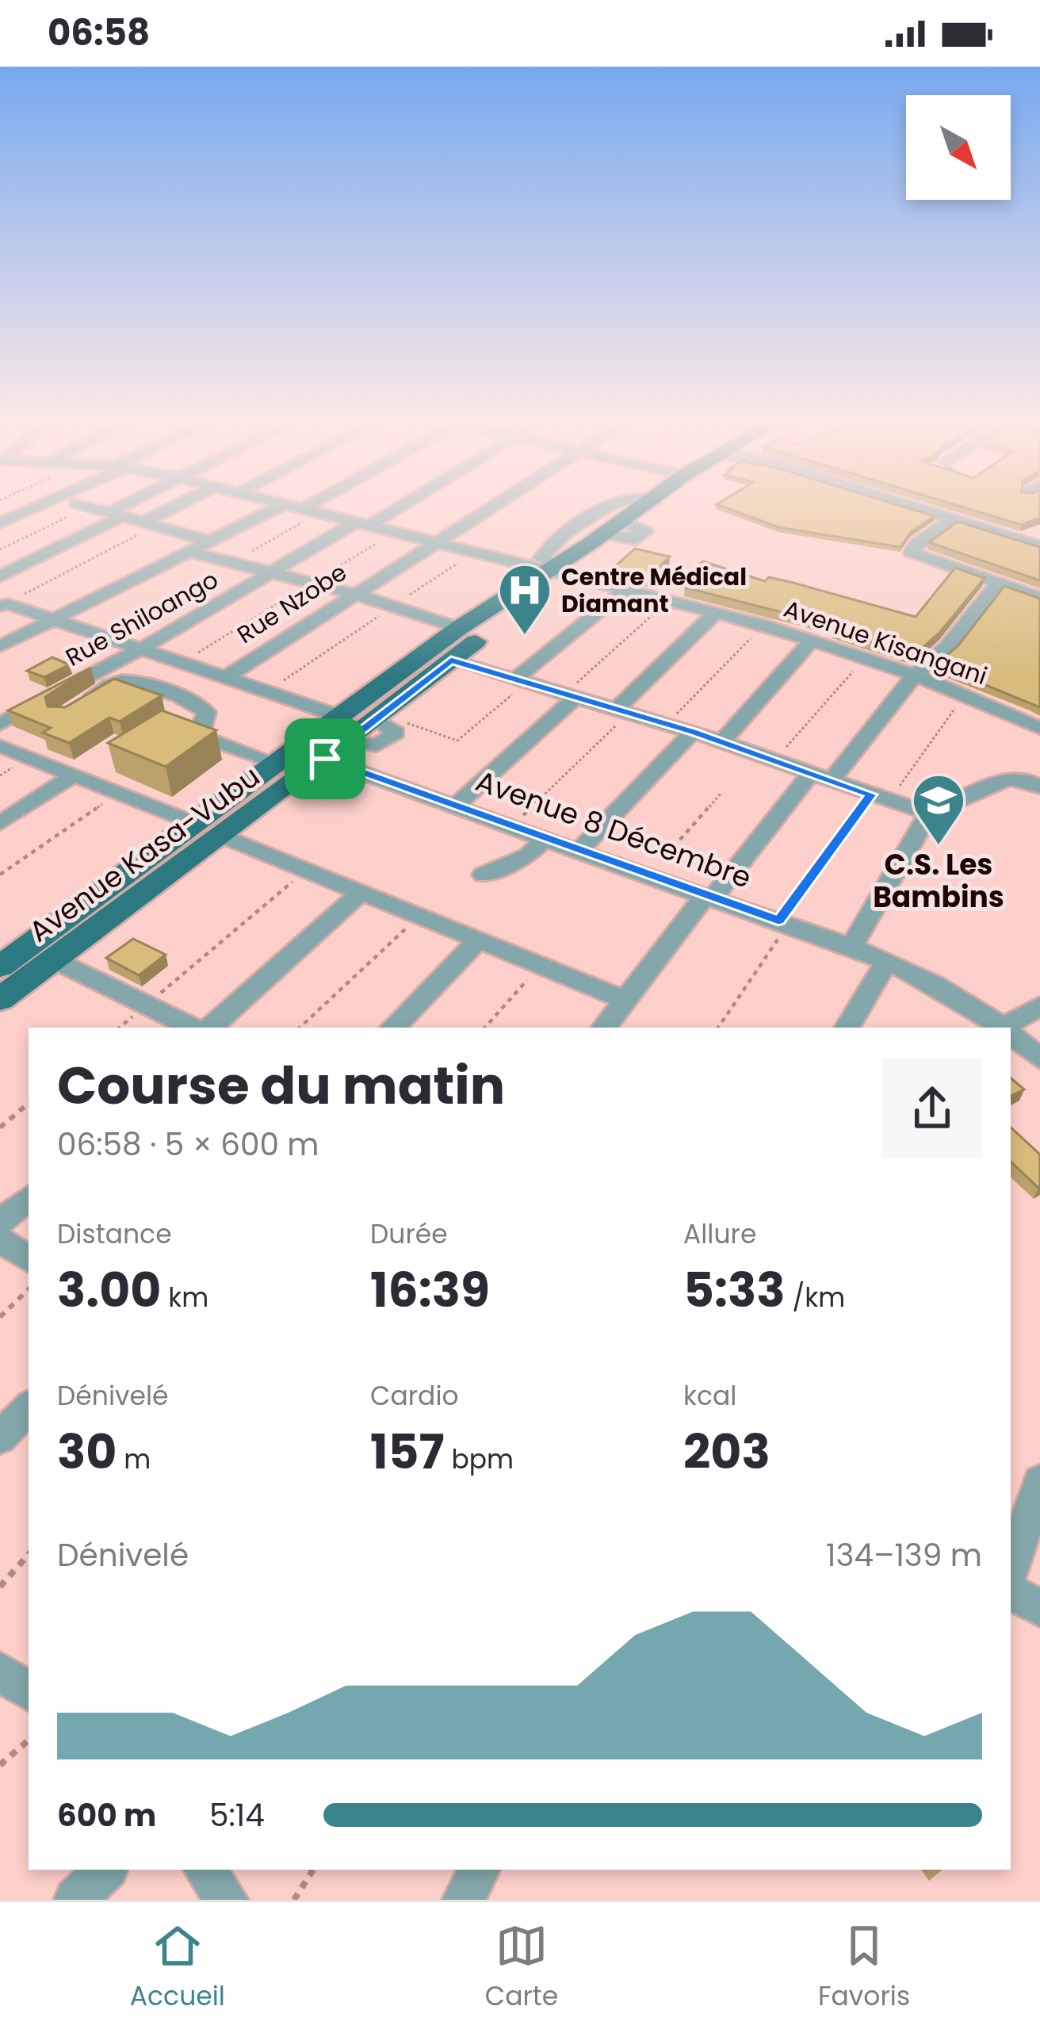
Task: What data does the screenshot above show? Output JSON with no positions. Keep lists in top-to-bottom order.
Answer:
{
  "streets": {
    "main road": ["Avenue Kasa-Vubu"],
    "street": [
      "Rue Nzobe",
      "Rue Shiloango",
      "Avenue Kisangani",
      "Avenue 8 Décembre"
    ]
  },
  "crossings": [
    ["Rue Nzobe", "Avenue Kisangani"],
    ["Rue Shiloango", "Avenue Kisangani"],
    ["Avenue Kisangani", "Avenue Kasa-Vubu"],
    ["Avenue 8 Décembre", "Avenue Kasa-Vubu"]
  ],
  "places": {
    "hospital": ["Centre Médical Diamant"],
    "school or university": ["C.S. Les Bambins"]
  },
  "north": "bottom right",
  "page": {
    "status": "06:58",
    "heading": ["Course du matin", "06:58 · 5 × 600 m"],
    "stats": [
      ["Distance", "3.00 km"],
      ["Durée", "16:39"],
      ["Allure", "5:33 /km"],
      ["Dénivelé", "30 m"],
      ["Cardio", "157 bpm"],
      ["kcal", "203"]
    ],
    "chart": ["Dénivelé", "134–139 m"],
    "list": [
      {
        "name": "600 m",
        "note": "5:14"
      }
    ],
    "tabs": ["Accueil", "Carte", "Favoris"]
  }
}
